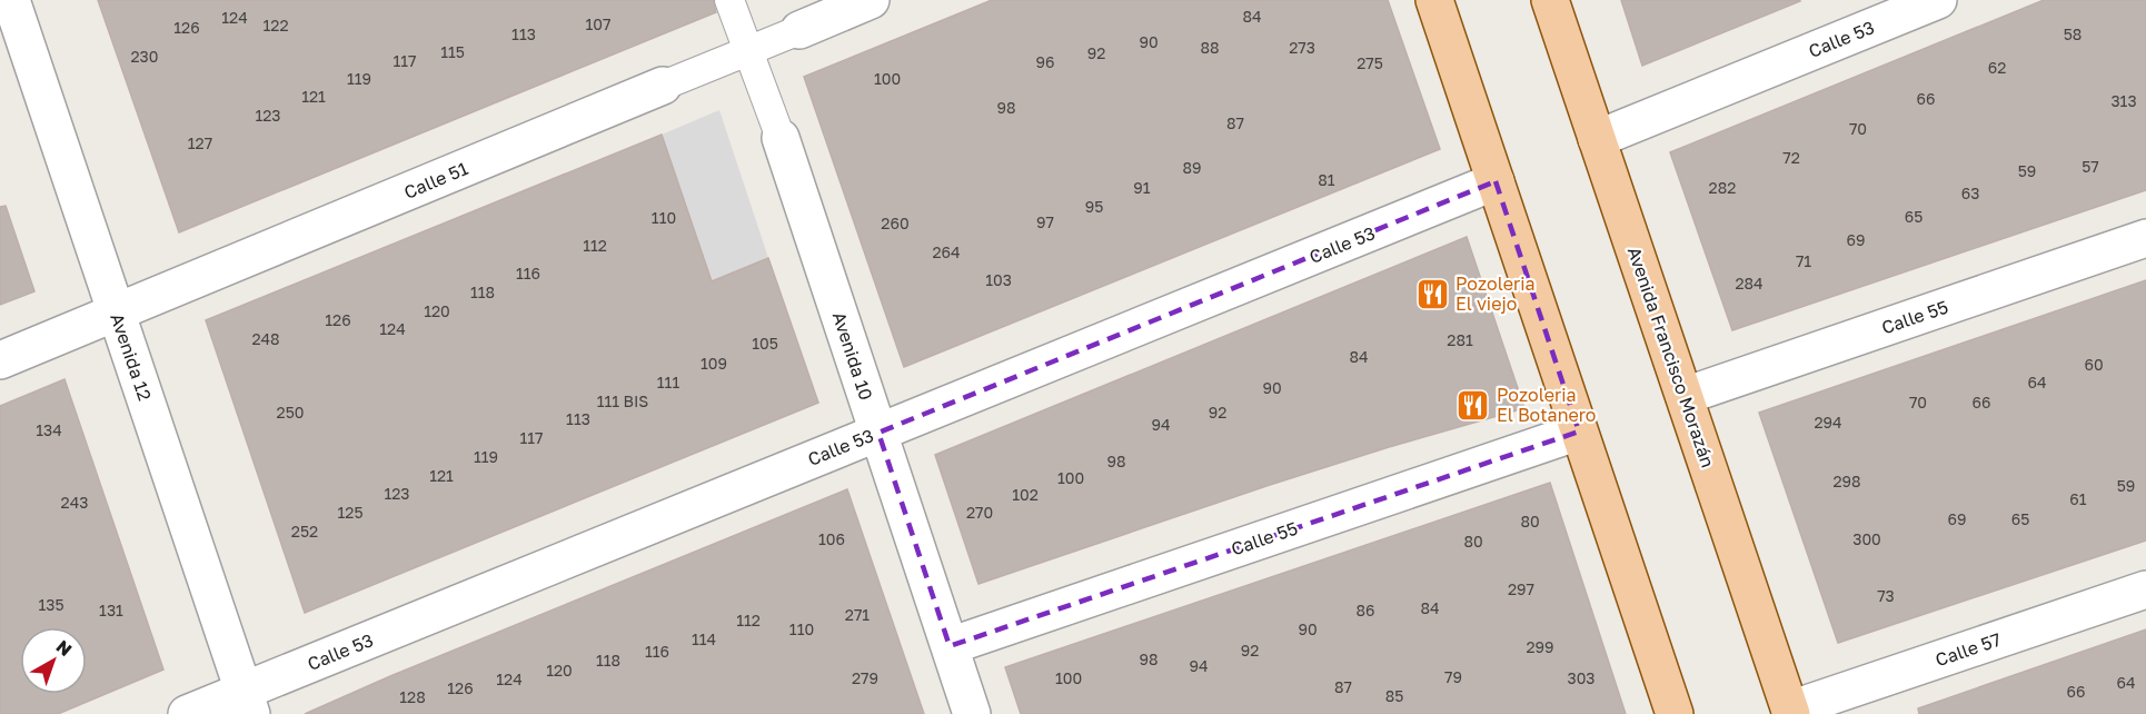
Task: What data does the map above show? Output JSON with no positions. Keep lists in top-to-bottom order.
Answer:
{
  "streets": {
    "main road": ["Avenida Francisco Morazán"],
    "street": [
      "Calle 53",
      "Calle 51",
      "Calle 55",
      "Avenida 10",
      "Avenida 12",
      "Calle 57"
    ]
  },
  "crossings": [
    ["Calle 53", "Avenida 10"],
    ["Calle 53", "Avenida 12"],
    ["Calle 53", "Avenida Francisco Morazán"],
    ["Calle 51", "Avenida 10"],
    ["Calle 51", "Avenida 12"],
    ["Calle 55", "Avenida 10"],
    ["Calle 55", "Avenida Francisco Morazán"],
    ["Avenida Francisco Morazán", "Calle 57"]
  ],
  "places": {
    "restaurant": ["Pozoleria El viejo", "Pozoleria El Botanero"]
  },
  "house_numbers": [
    "84",
    "124",
    "107",
    "122",
    "126",
    "113",
    "58",
    "90",
    "88",
    "273",
    "115",
    "92",
    "230",
    "117",
    "96",
    "275",
    "62",
    "119",
    "100",
    "121",
    "66",
    "313",
    "98",
    "123",
    "87",
    "70",
    "127",
    "72",
    "57",
    "89",
    "59",
    "81",
    "91",
    "282",
    "63",
    "95",
    "65",
    "110",
    "97",
    "260",
    "69",
    "112",
    "264",
    "71",
    "116",
    "103",
    "284",
    "118",
    "120",
    "126",
    "124",
    "248",
    "281",
    "105",
    "84",
    "109",
    "60",
    "111",
    "64",
    "90",
    "111 BIS",
    "70",
    "66",
    "250",
    "92",
    "113",
    "294",
    "94",
    "134",
    "117",
    "119",
    "98",
    "121",
    "100",
    "298",
    "59",
    "123",
    "102",
    "61",
    "243",
    "125",
    "270",
    "69",
    "65",
    "80",
    "252",
    "106",
    "300",
    "80",
    "297",
    "73",
    "135",
    "84",
    "131",
    "86",
    "271",
    "112",
    "110",
    "90",
    "114",
    "299",
    "92",
    "116",
    "98",
    "118",
    "94",
    "120",
    "79",
    "279",
    "100",
    "303",
    "124",
    "64",
    "87",
    "126",
    "66",
    "85",
    "128"
  ],
  "north": "top right"
}
